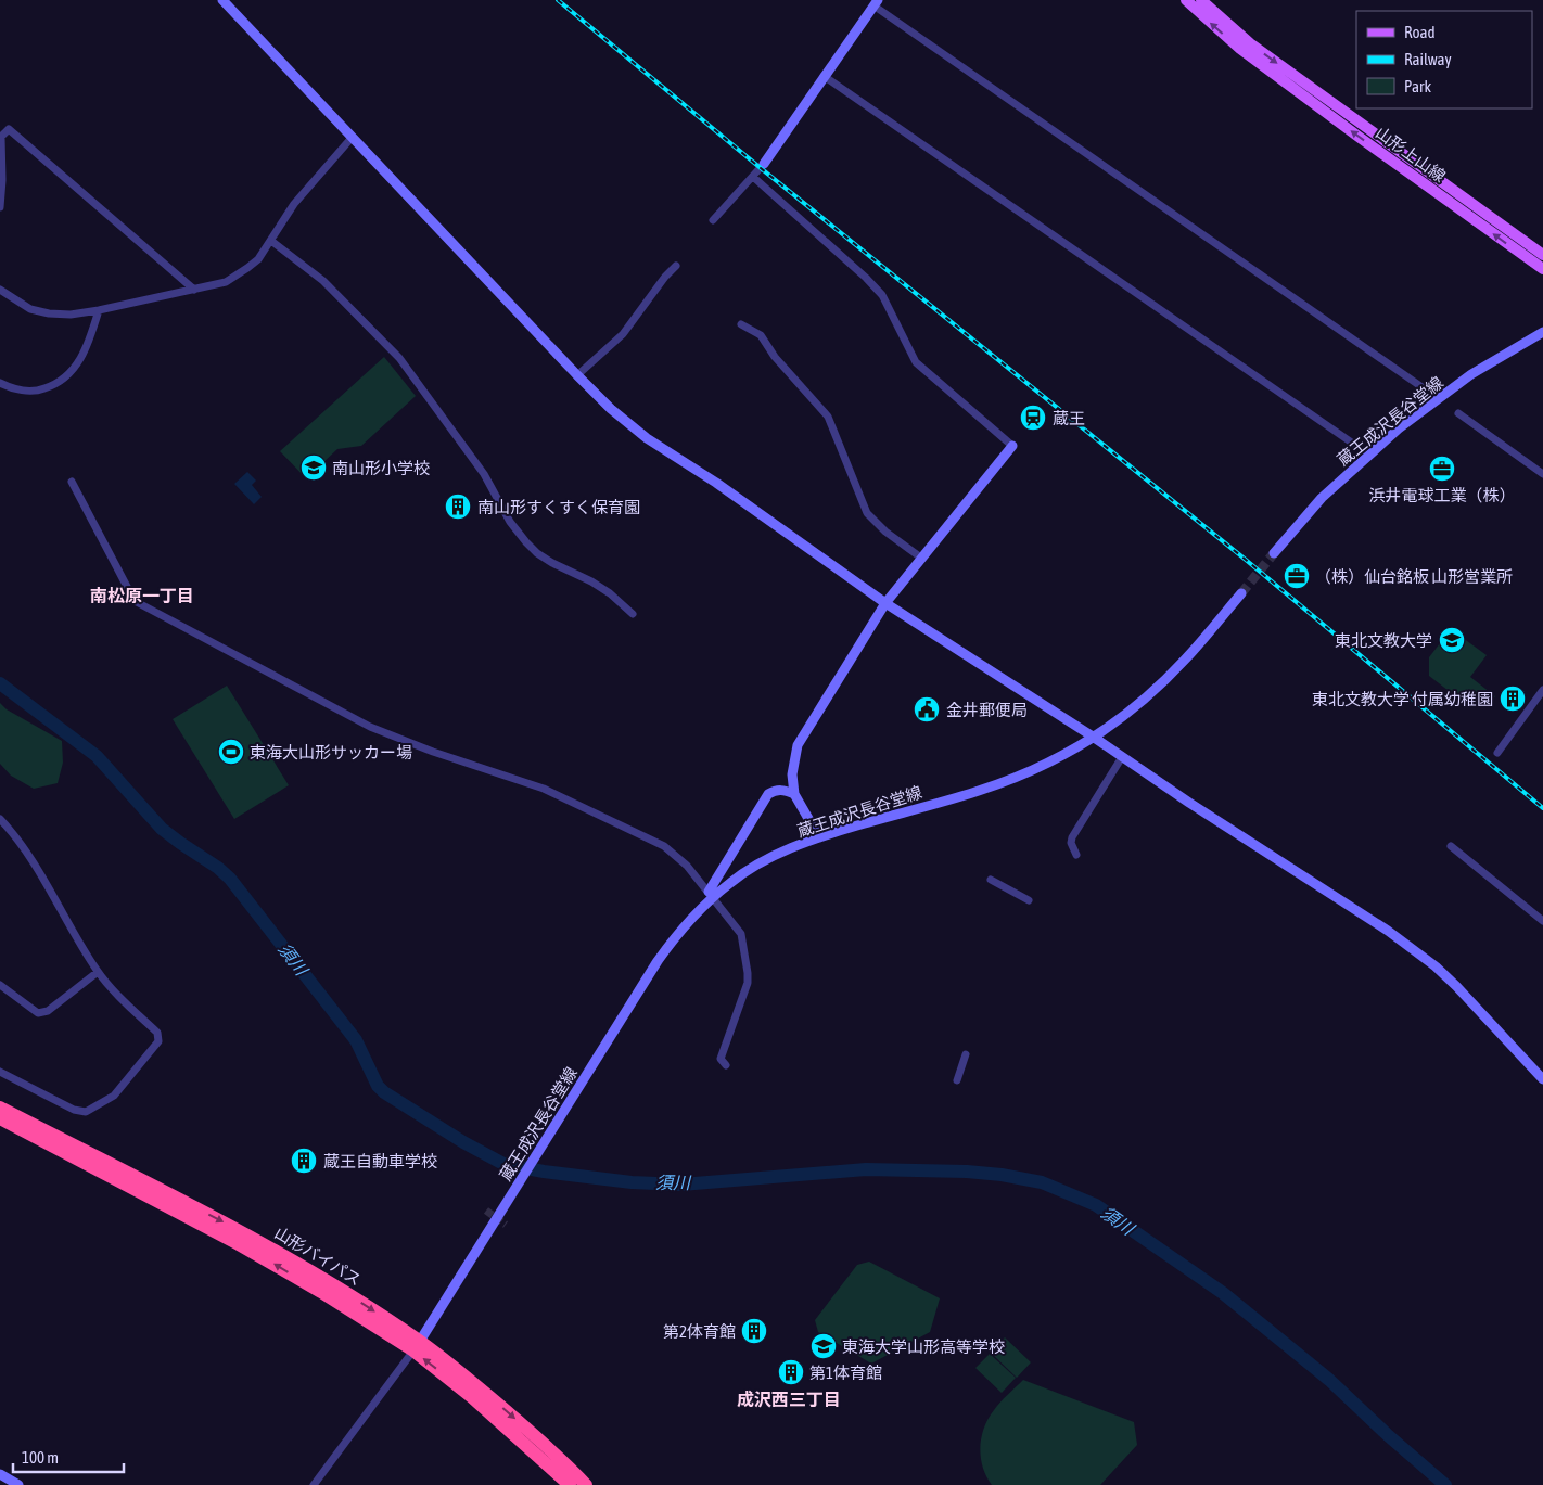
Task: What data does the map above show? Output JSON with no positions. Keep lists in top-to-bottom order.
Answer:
{
  "streets": {
    "highway": ["山形バイパス"],
    "main road": ["山形上山線"],
    "street": ["蔵王成沢長谷堂線"]
  },
  "crossings": [
    ["蔵王成沢長谷堂線", "山形バイパス"]
  ],
  "districts": ["南松原一丁目", "成沢西三丁目"],
  "water": ["須川"],
  "places": {
    "station": ["蔵王"],
    "school or university": ["南山形小学校", "東北文教大学", "東海大学山形高等学校"],
    "office": ["浜井電球工業（株）", "（株）仙台銘板 山形営業所"],
    "building": [
      "南山形すくすく保育園",
      "東北文教大学 付属幼稚園",
      "蔵王自動車学校",
      "第2体育館",
      "第1体育館"
    ],
    "public building": ["金井郵便局"],
    "sports": ["東海大山形サッカー場"]
  },
  "legend": ["Road", "Railway", "Park"],
  "scale_bar": "100 m"
}
